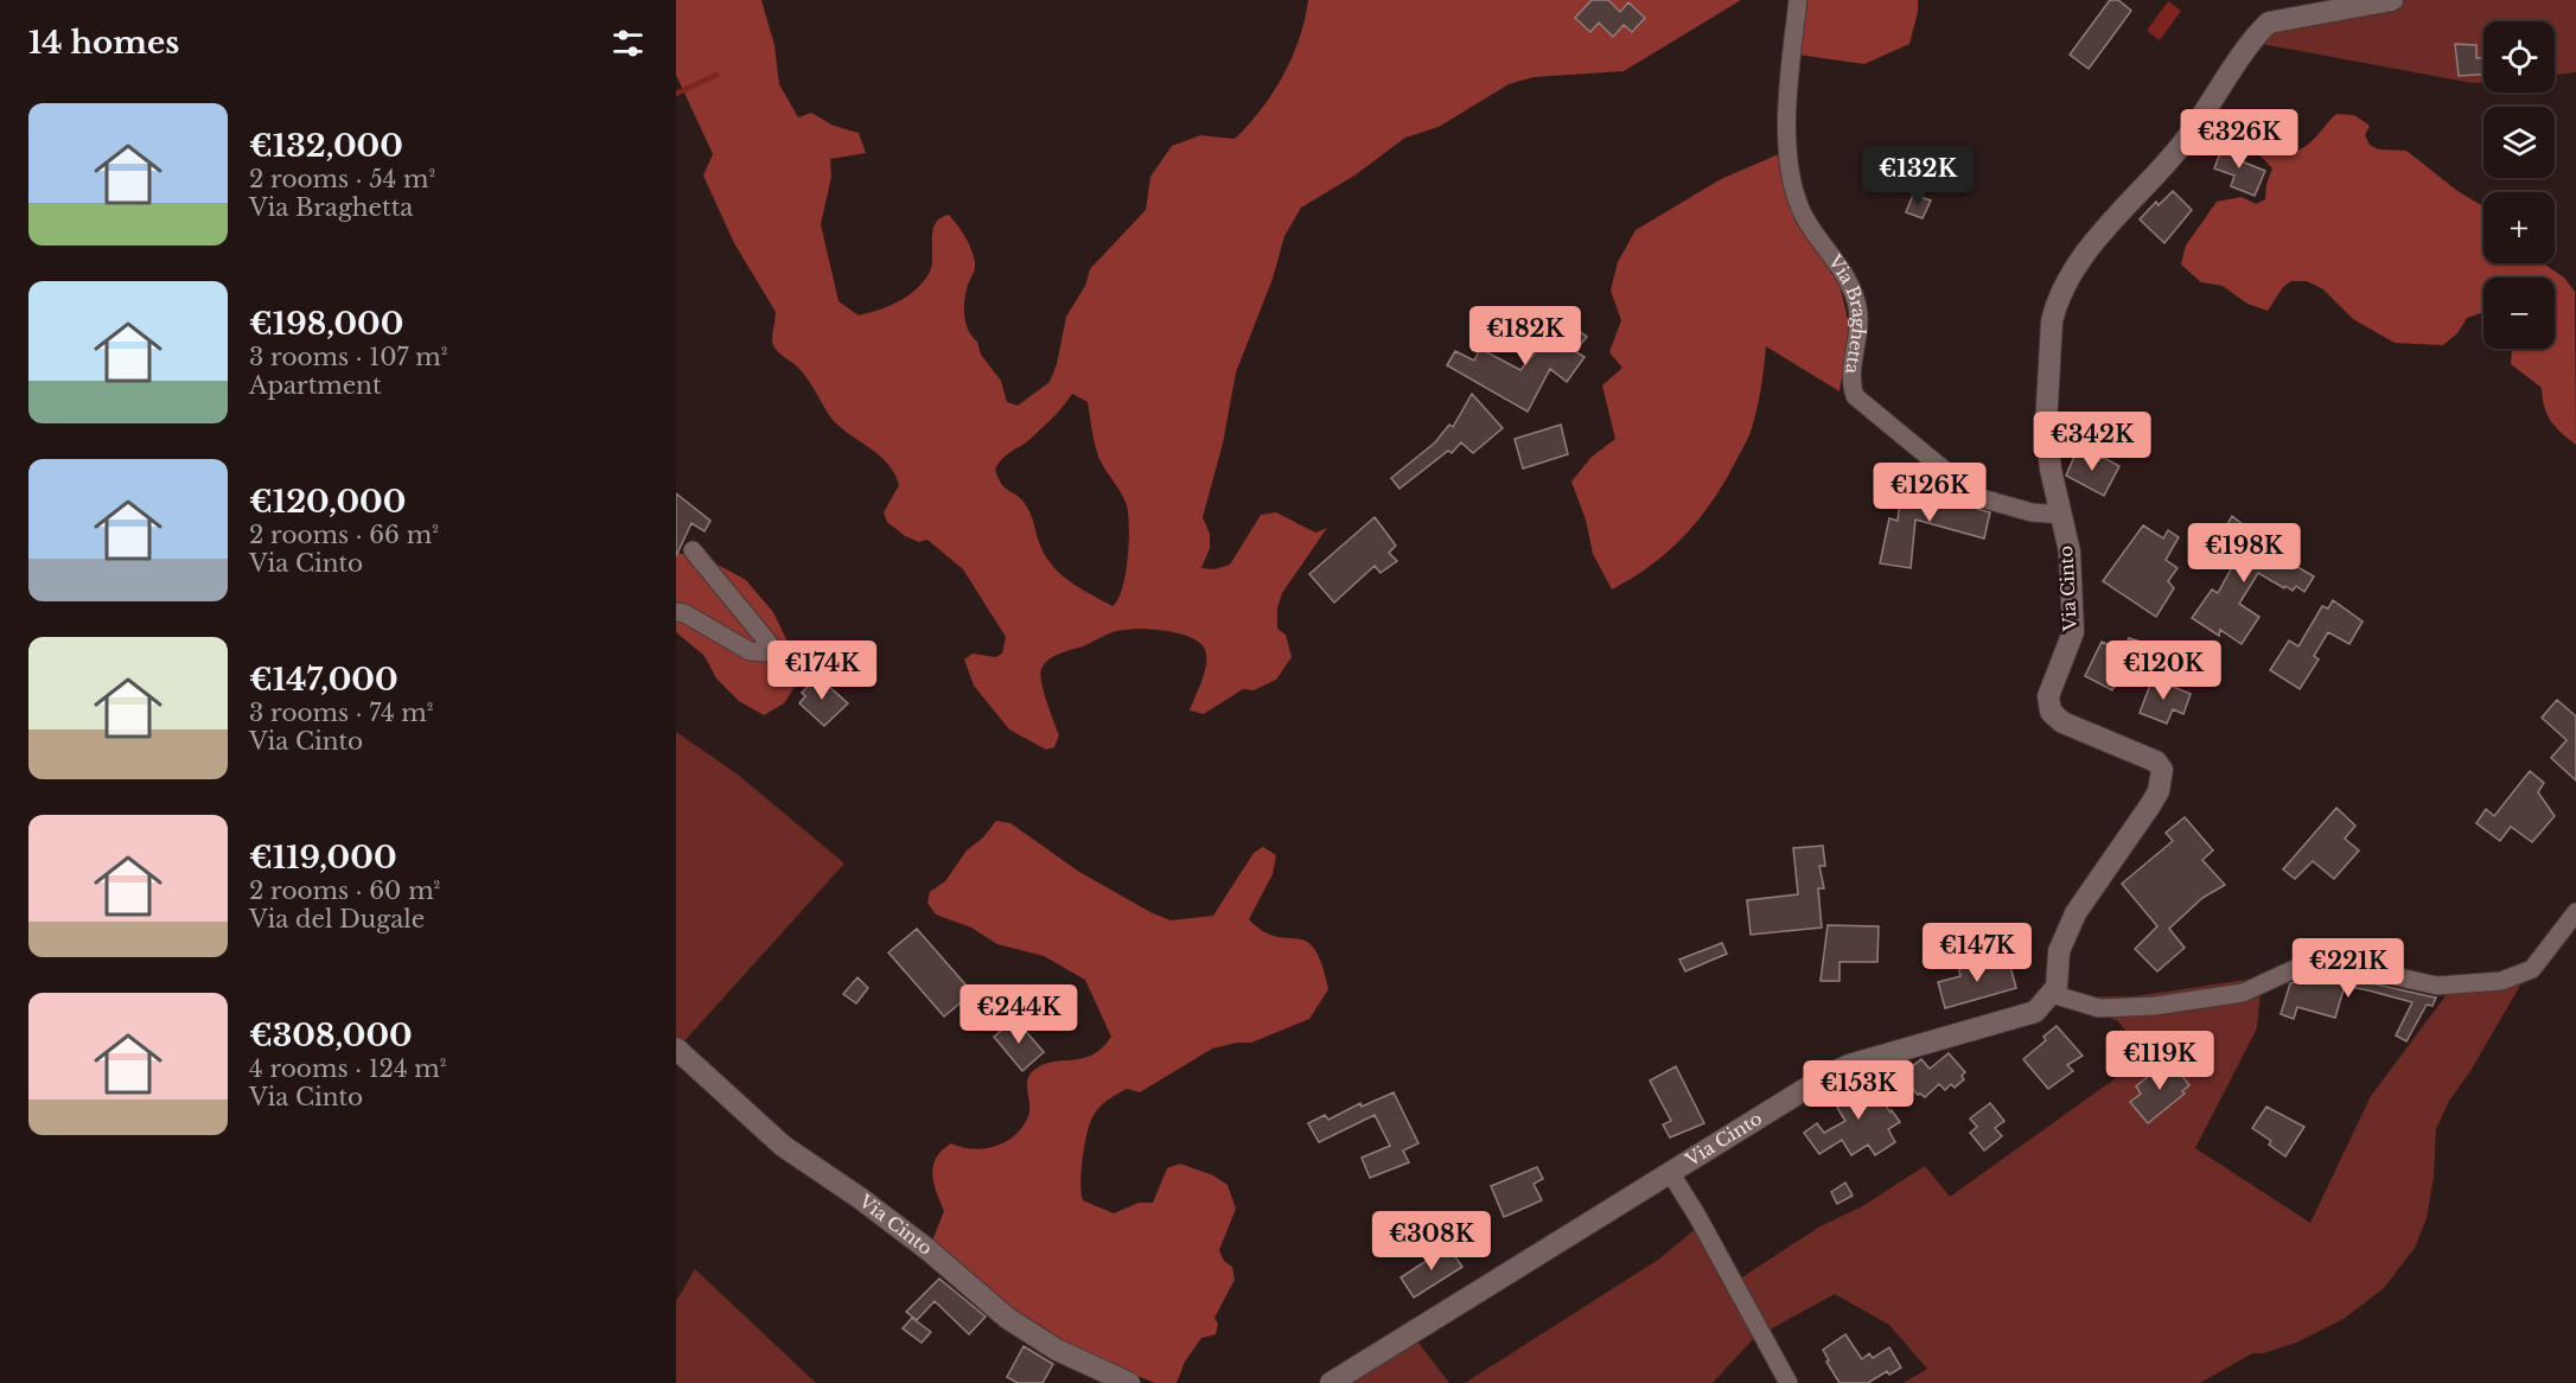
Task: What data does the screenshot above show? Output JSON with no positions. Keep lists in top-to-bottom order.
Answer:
{
  "streets": {
    "street": ["Via Braghetta", "Via Cinto"]
  },
  "crossings": [
    ["Via Braghetta", "Via Cinto"]
  ],
  "page": {
    "heading": "14 homes",
    "map_buttons": ["+", "−"],
    "list": [
      {
        "name": "€132,000",
        "note": "2 rooms · 54 m² · Via Braghetta"
      },
      {
        "name": "€198,000",
        "note": "3 rooms · 107 m² · Apartment"
      },
      {
        "name": "€120,000",
        "note": "2 rooms · 66 m² · Via Cinto"
      },
      {
        "name": "€147,000",
        "note": "3 rooms · 74 m² · Via Cinto"
      },
      {
        "name": "€119,000",
        "note": "2 rooms · 60 m² · Via del Dugale"
      },
      {
        "name": "€308,000",
        "note": "4 rooms · 124 m² · Via Cinto"
      }
    ],
    "price": [
      "€326K",
      "€132K",
      "€182K",
      "€342K",
      "€126K",
      "€198K",
      "€174K",
      "€120K",
      "€147K",
      "€221K",
      "€244K",
      "€119K",
      "€153K",
      "€308K"
    ]
  }
}
